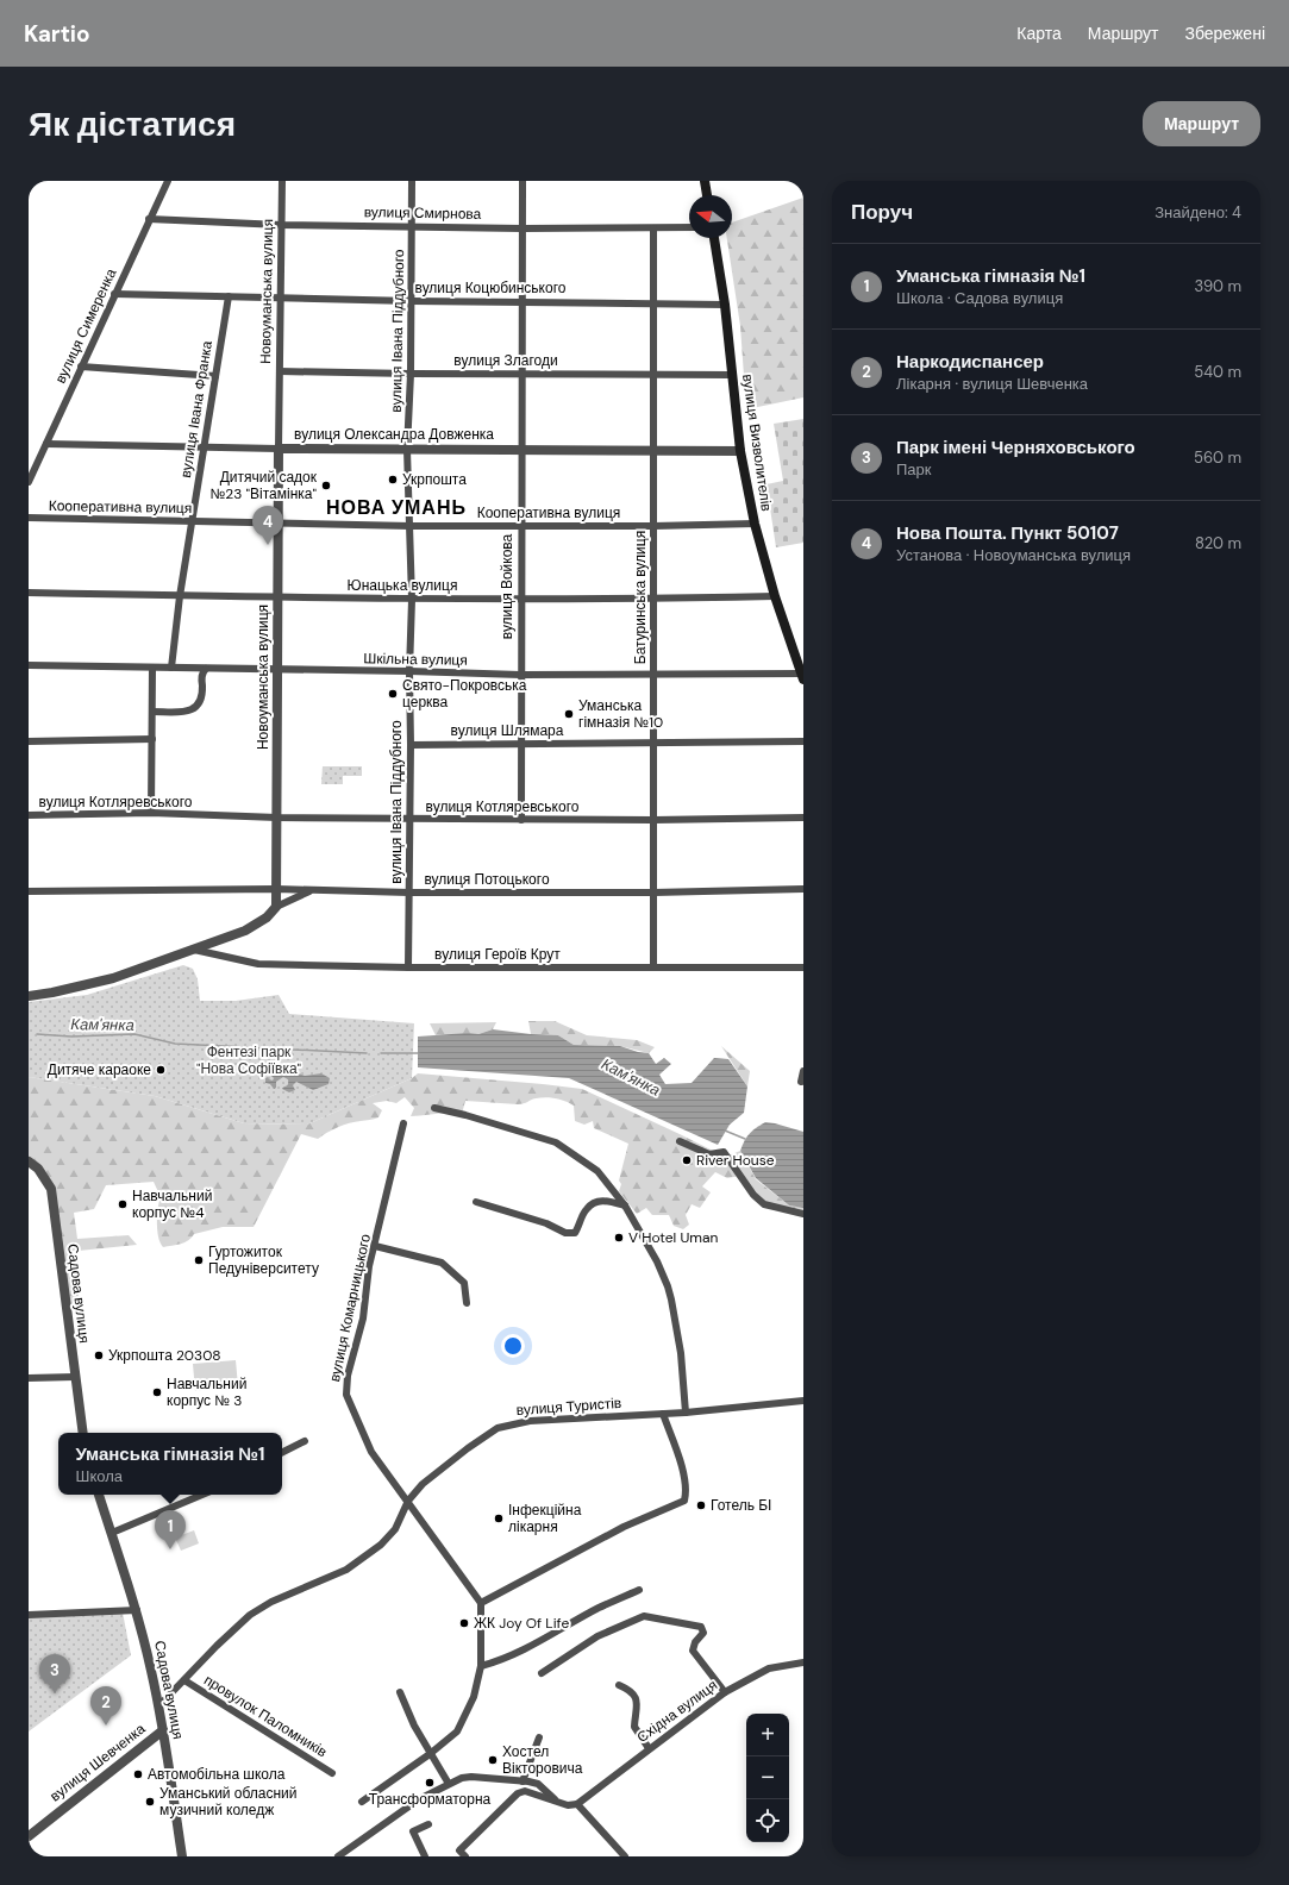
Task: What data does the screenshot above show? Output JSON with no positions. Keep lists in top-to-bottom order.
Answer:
{
  "streets": {
    "main road": ["вулиця Визволителів"],
    "street": [
      "вулиця Смирнова",
      "вулиця Коцюбинського",
      "Новоуманська вулиця",
      "вулиця Симеренка",
      "вулиця Івана Піддубного",
      "вулиця Злагоди",
      "вулиця Івана Франка",
      "вулиця Олександра Довженка",
      "Кооперативна вулиця",
      "Юнацька вулиця",
      "вулиця Войкова",
      "Батуринська вулиця",
      "Шкільна вулиця",
      "вулиця Шлямара",
      "вулиця Котляревського",
      "вулиця Потоцького",
      "вулиця Героїв Крут",
      "Садова вулиця",
      "вулиця Комарницького",
      "вулиця Туристів",
      "Східна вулиця",
      "провулок Паломників",
      "вулиця Шевченка"
    ]
  },
  "crossings": [
    ["вулиця Смирнова", "Новоуманська вулиця"],
    ["вулиця Смирнова", "вулиця Симеренка"],
    ["вулиця Смирнова", "вулиця Івана Піддубного"],
    ["вулиця Смирнова", "вулиця Войкова"],
    ["вулиця Смирнова", "Батуринська вулиця"],
    ["вулиця Коцюбинського", "Новоуманська вулиця"],
    ["вулиця Коцюбинського", "вулиця Симеренка"],
    ["вулиця Коцюбинського", "вулиця Івана Піддубного"],
    ["вулиця Коцюбинського", "вулиця Івана Франка"],
    ["вулиця Коцюбинського", "вулиця Визволителів"],
    ["вулиця Коцюбинського", "вулиця Войкова"],
    ["вулиця Коцюбинського", "Батуринська вулиця"],
    ["Новоуманська вулиця", "вулиця Злагоди"],
    ["Новоуманська вулиця", "вулиця Олександра Довженка"],
    ["Новоуманська вулиця", "Кооперативна вулиця"],
    ["Новоуманська вулиця", "Юнацька вулиця"],
    ["Новоуманська вулиця", "Шкільна вулиця"],
    ["Новоуманська вулиця", "вулиця Котляревського"],
    ["Новоуманська вулиця", "вулиця Потоцького"],
    ["вулиця Симеренка", "вулиця Олександра Довженка"],
    ["вулиця Івана Піддубного", "вулиця Злагоди"],
    ["вулиця Івана Піддубного", "вулиця Олександра Довженка"],
    ["вулиця Івана Піддубного", "Кооперативна вулиця"],
    ["вулиця Івана Піддубного", "Юнацька вулиця"],
    ["вулиця Івана Піддубного", "Шкільна вулиця"],
    ["вулиця Івана Піддубного", "вулиця Шлямара"],
    ["вулиця Івана Піддубного", "вулиця Котляревського"],
    ["вулиця Івана Піддубного", "вулиця Потоцького"],
    ["вулиця Івана Піддубного", "вулиця Героїв Крут"],
    ["вулиця Злагоди", "вулиця Визволителів"],
    ["вулиця Злагоди", "вулиця Войкова"],
    ["вулиця Злагоди", "Батуринська вулиця"],
    ["вулиця Івана Франка", "вулиця Олександра Довженка"],
    ["вулиця Івана Франка", "Кооперативна вулиця"],
    ["вулиця Івана Франка", "Юнацька вулиця"],
    ["вулиця Івана Франка", "Шкільна вулиця"],
    ["вулиця Олександра Довженка", "вулиця Визволителів"],
    ["вулиця Олександра Довженка", "вулиця Войкова"],
    ["вулиця Олександра Довженка", "Батуринська вулиця"],
    ["вулиця Визволителів", "Кооперативна вулиця"],
    ["вулиця Визволителів", "Юнацька вулиця"],
    ["вулиця Визволителів", "Шкільна вулиця"],
    ["Кооперативна вулиця", "вулиця Войкова"],
    ["Кооперативна вулиця", "Батуринська вулиця"],
    ["Юнацька вулиця", "вулиця Войкова"],
    ["Юнацька вулиця", "Батуринська вулиця"],
    ["вулиця Войкова", "Шкільна вулиця"],
    ["вулиця Войкова", "вулиця Шлямара"],
    ["вулиця Войкова", "вулиця Котляревського"],
    ["Батуринська вулиця", "Шкільна вулиця"],
    ["Батуринська вулиця", "вулиця Шлямара"],
    ["Батуринська вулиця", "вулиця Котляревського"],
    ["Батуринська вулиця", "вулиця Потоцького"],
    ["Батуринська вулиця", "вулиця Героїв Крут"],
    ["Садова вулиця", "вулиця Туристів"],
    ["Садова вулиця", "вулиця Шевченка"],
    ["вулиця Комарницького", "вулиця Туристів"],
    ["вулиця Туристів", "провулок Паломників"]
  ],
  "districts": ["НОВА УМАНЬ"],
  "water": ["Кам'янка"],
  "parks": ["Фентезі парк \"Нова Софіївка\""],
  "places": [
    "Укрпошта",
    "Дитячий садок №23 \"Вітамінка\"",
    "Свято-Покровська церква",
    "Уманська гімназія №10",
    "Дитяче караоке",
    "River House",
    "Навчальний корпус №4",
    "V Hotel Uman",
    "Гуртожиток Педуніверситету",
    "Укрпошта 20308",
    "Навчальний корпус № 3",
    "Готель БІ",
    "Інфекційна лікарня",
    "ЖК Joy Of Life",
    "Хостел Вікторовича",
    "Автомобільна школа",
    "Трансформаторна",
    "Уманський обласний музичний коледж"
  ],
  "north": "left",
  "page": {
    "header": "Kartio",
    "nav": ["Карта", "Маршрут", "Збережені"],
    "buttons": "Маршрут",
    "title": "Як дістатися",
    "heading": ["Поруч", "Знайдено: 4"],
    "list": [
      {
        "mark": "1",
        "name": "Уманська гімназія №1",
        "note": "Школа · Садова вулиця",
        "value": "390 m"
      },
      {
        "mark": "2",
        "name": "Наркодиспансер",
        "note": "Лікарня · вулиця Шевченка",
        "value": "540 m"
      },
      {
        "mark": "3",
        "name": "Парк імені Черняховського",
        "note": "Парк",
        "value": "560 m"
      },
      {
        "mark": "4",
        "name": "Нова Пошта. Пункт 50107",
        "note": "Установа · Новоуманська вулиця",
        "value": "820 m"
      }
    ],
    "pins": [
      "4",
      "1",
      "3",
      "2"
    ],
    "popup": ["Уманська гімназія №1", "Школа"],
    "map_buttons": ["+", "−"]
  }
}
